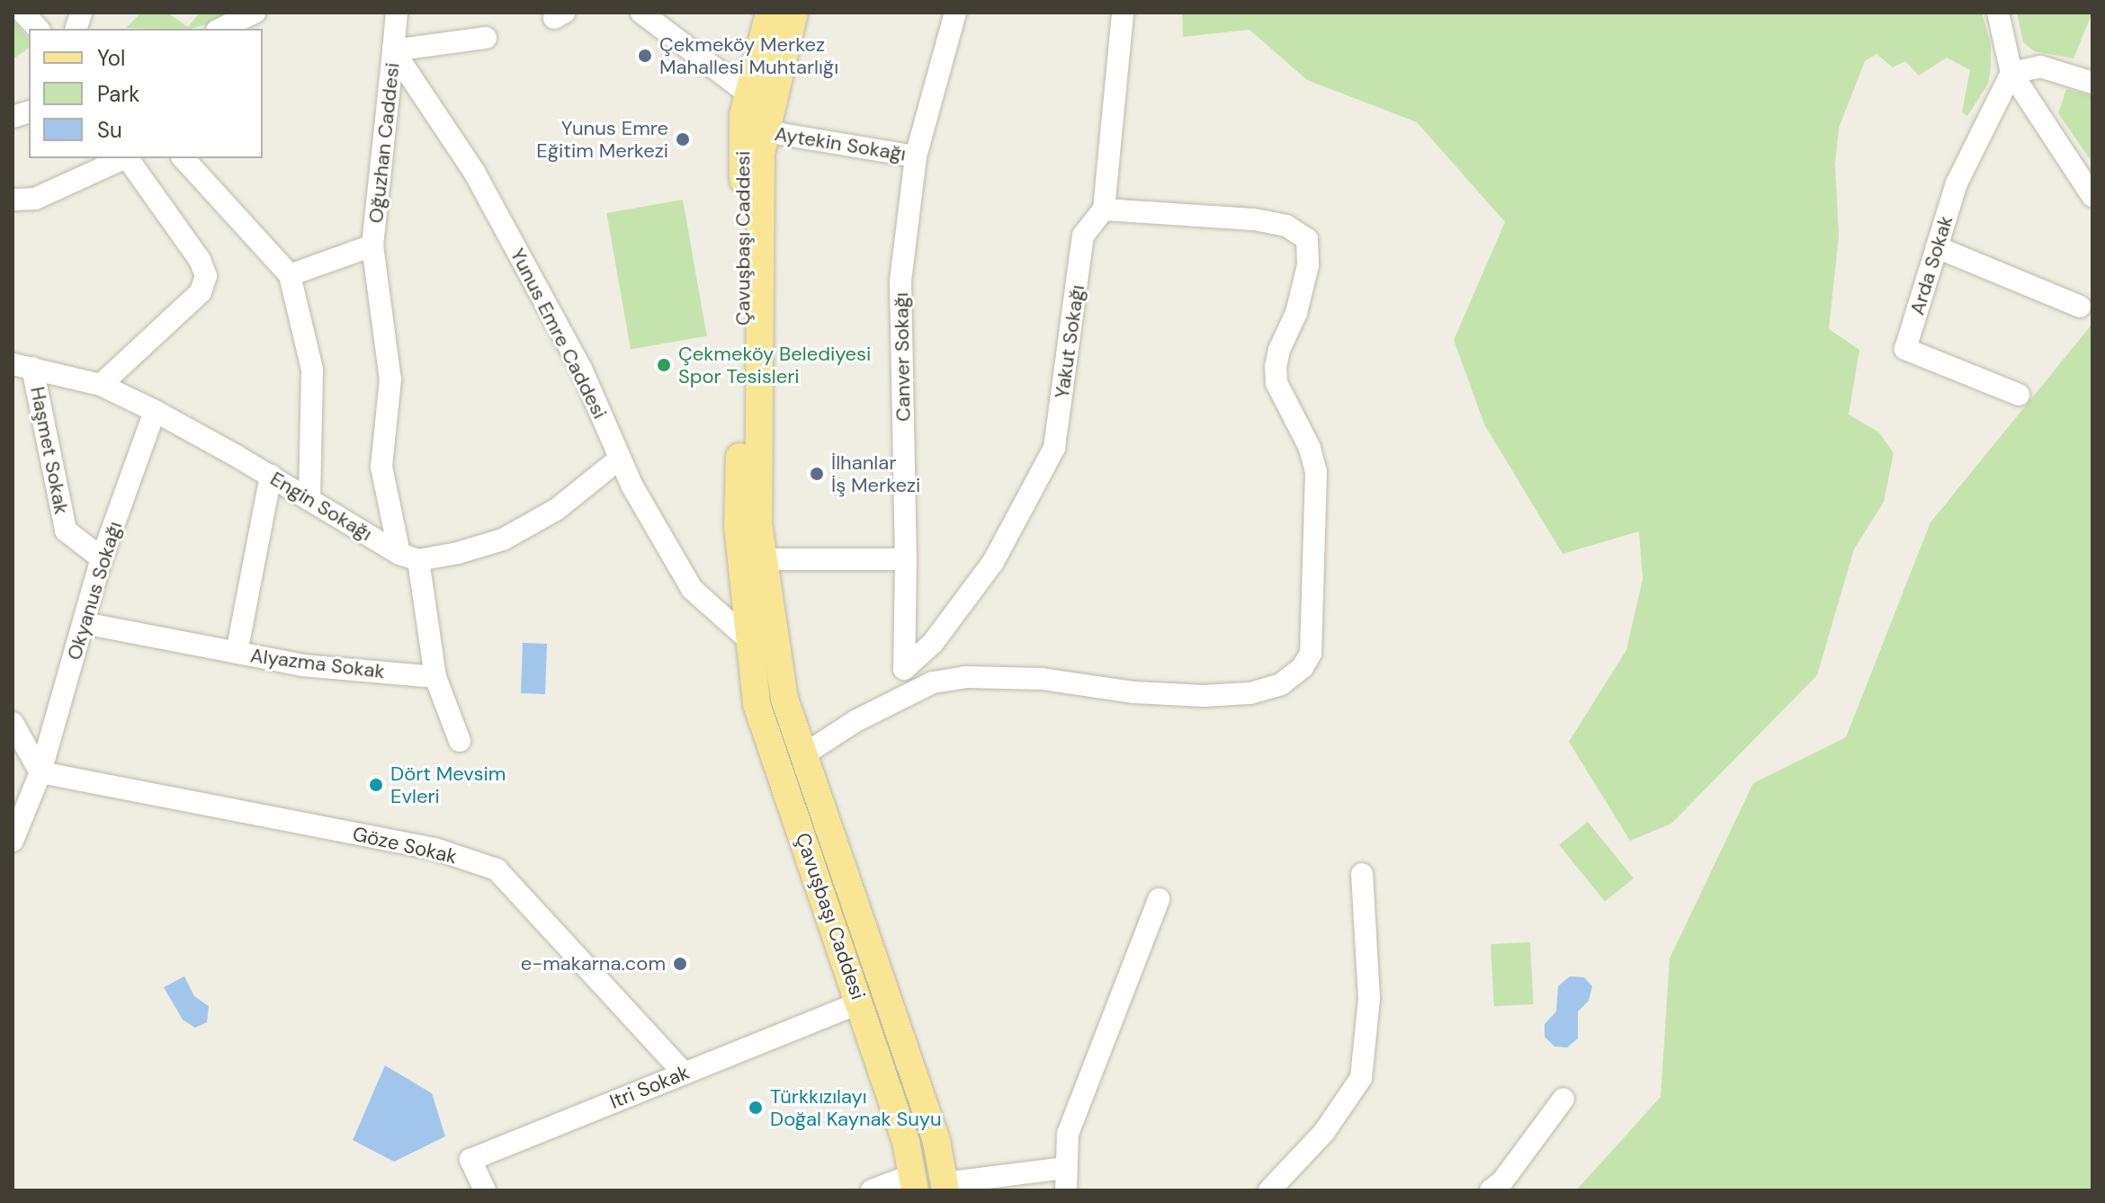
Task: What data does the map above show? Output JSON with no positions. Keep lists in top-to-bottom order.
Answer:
{
  "streets": {
    "main road": ["Çavuşbaşı Caddesi"],
    "street": [
      "Oğuzhan Caddesi",
      "Aytekin Sokağı",
      "Arda Sokak",
      "Yunus Emre Caddesi",
      "Yakut Sokağı",
      "Canver Sokağı",
      "Haşmet Sokak",
      "Engin Sokağı",
      "Okyanus Sokağı",
      "Alyazma Sokak",
      "Göze Sokak",
      "Itri Sokak"
    ]
  },
  "crossings": [
    ["Oğuzhan Caddesi", "Yunus Emre Caddesi"],
    ["Aytekin Sokağı", "Çavuşbaşı Caddesi"],
    ["Aytekin Sokağı", "Canver Sokağı"],
    ["Çavuşbaşı Caddesi", "Yunus Emre Caddesi"],
    ["Çavuşbaşı Caddesi", "Itri Sokak"],
    ["Yakut Sokağı", "Canver Sokağı"],
    ["Haşmet Sokak", "Engin Sokağı"],
    ["Haşmet Sokak", "Okyanus Sokağı"],
    ["Engin Sokağı", "Okyanus Sokağı"],
    ["Okyanus Sokağı", "Alyazma Sokak"],
    ["Okyanus Sokağı", "Göze Sokak"],
    ["Göze Sokak", "Itri Sokak"]
  ],
  "places": [
    "Çekmeköy Merkez Mahallesi Muhtarlığı",
    "Yunus Emre Eğitim Merkezi",
    "Çekmeköy Belediyesi Spor Tesisleri",
    "İlhanlar İş Merkezi",
    "Dört Mevsim Evleri",
    "e-makarna.com",
    "Türkkızılayı Doğal Kaynak Suyu"
  ],
  "legend": ["Yol", "Park", "Su"]
}
